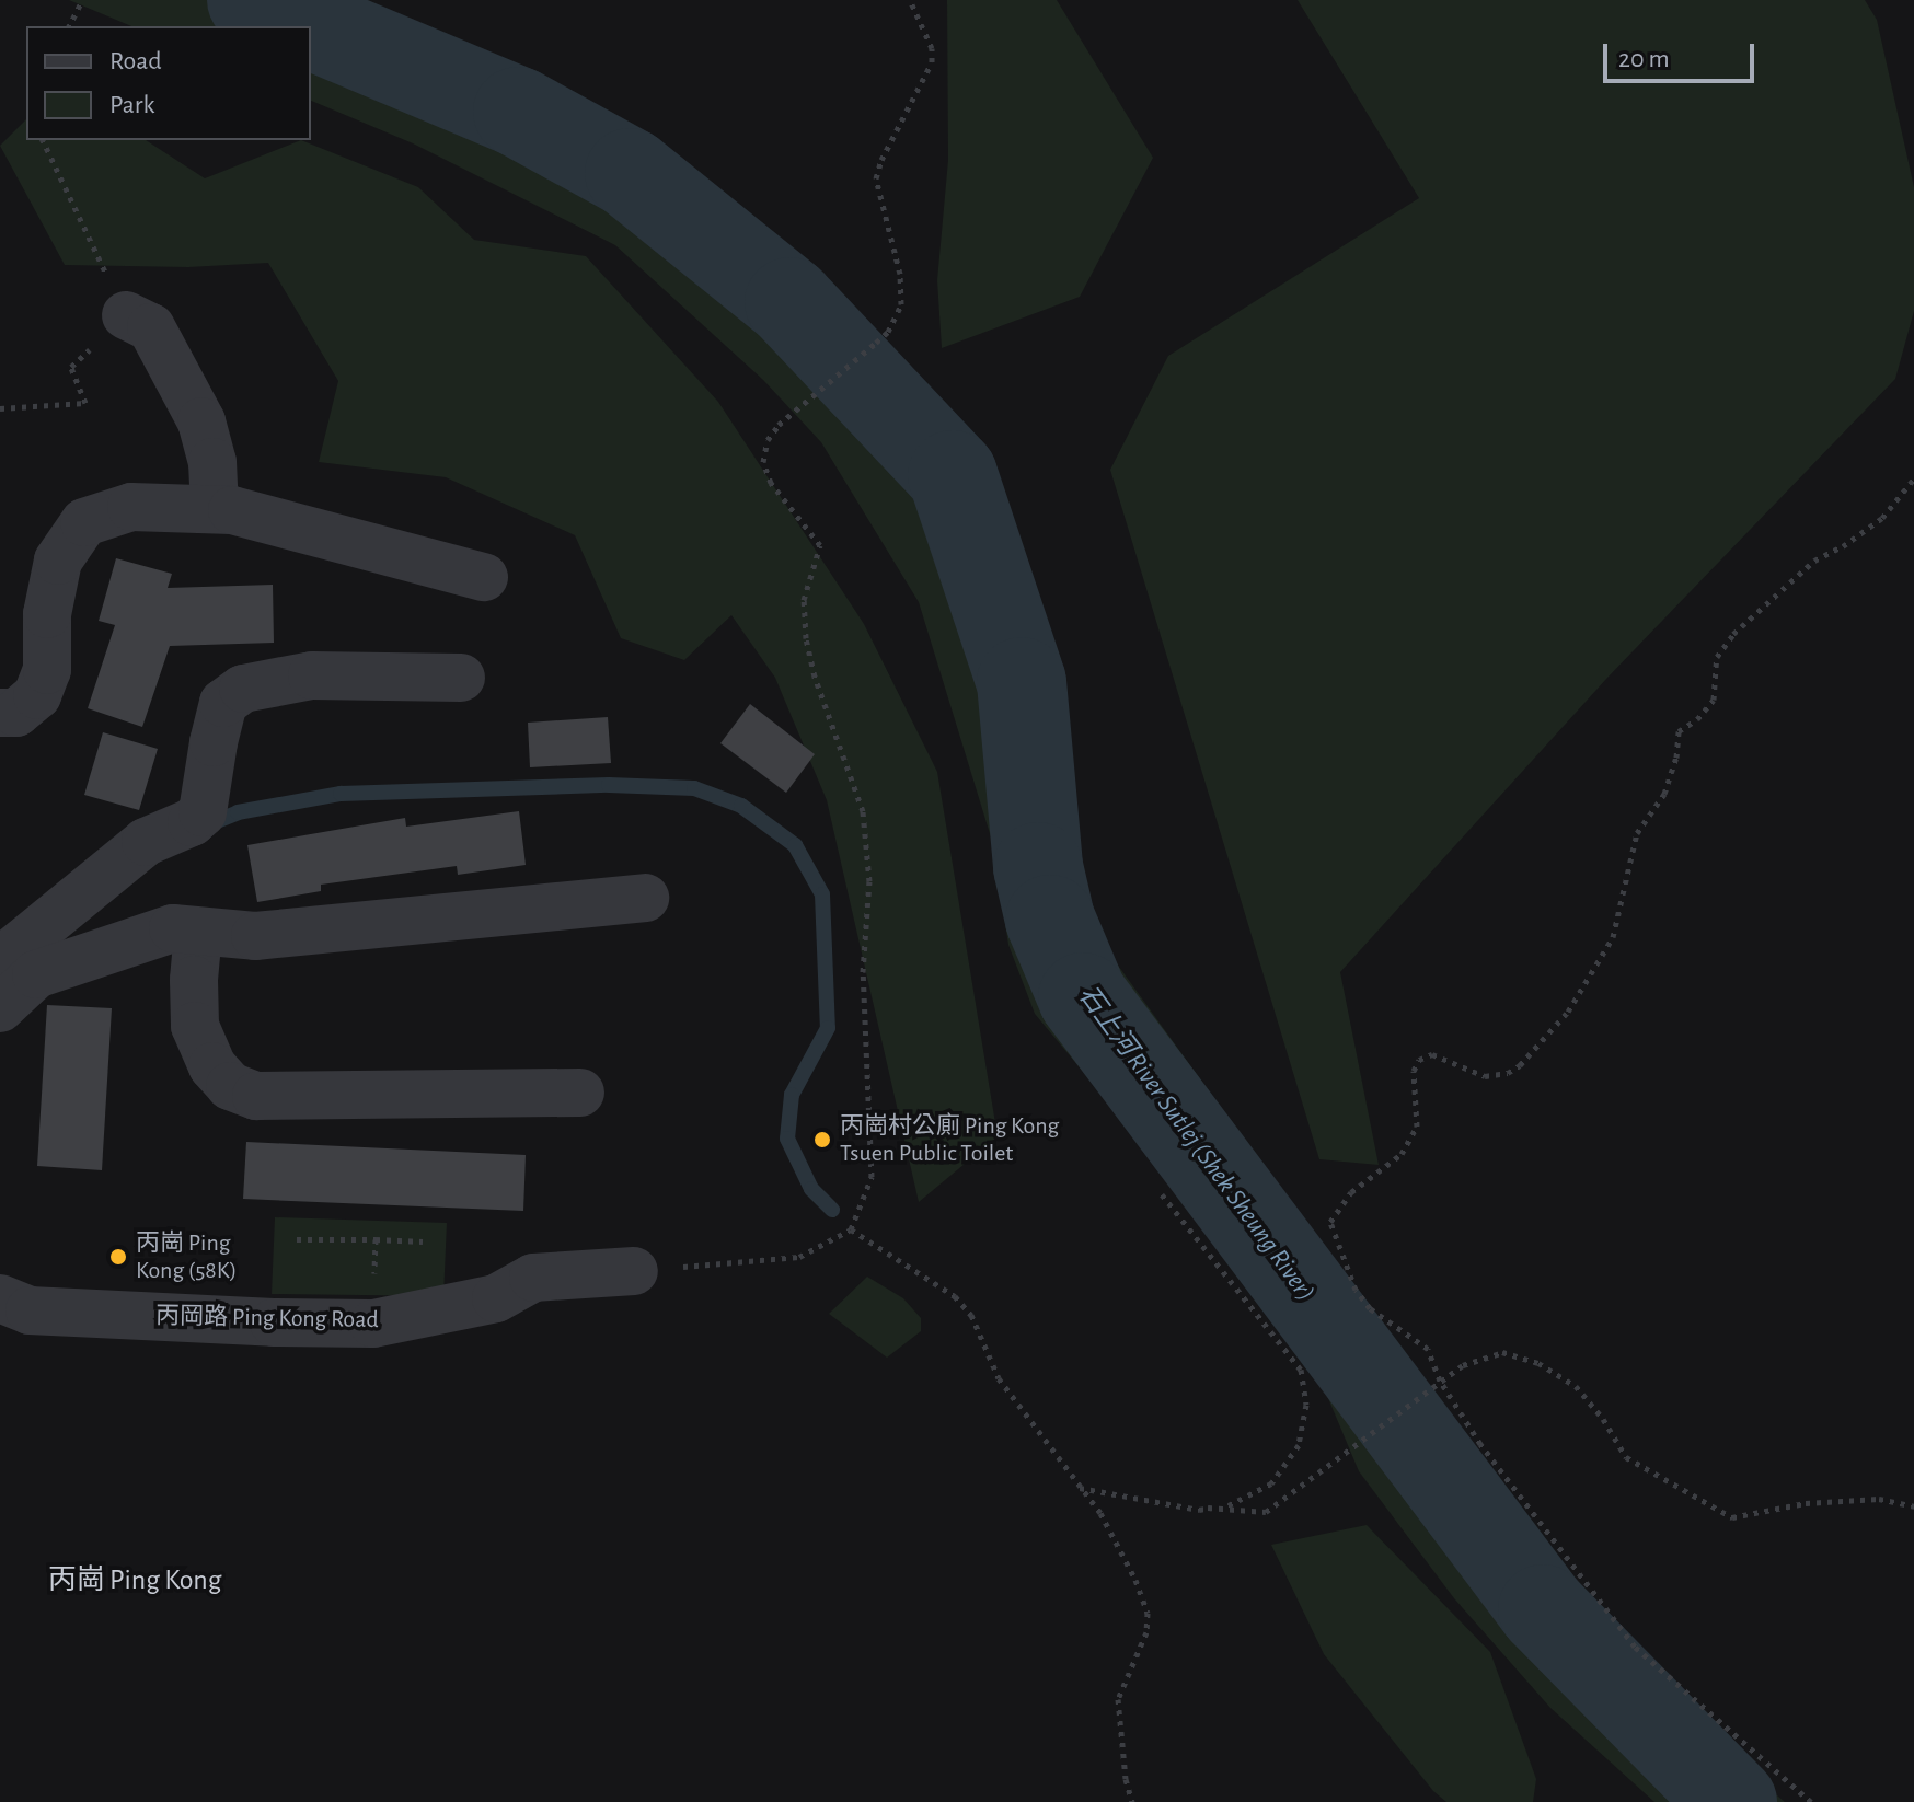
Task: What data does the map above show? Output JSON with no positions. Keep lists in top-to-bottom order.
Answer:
{
  "streets": {
    "street": ["丙岡路 Ping Kong Road"]
  },
  "districts": ["丙崗 Ping Kong"],
  "water": ["石上河 River Sutlej (Shek Sheung River)"],
  "places": ["丙崗村公廁 Ping Kong Tsuen Public Toilet", "丙崗 Ping Kong (58K)"],
  "legend": ["Road", "Park"],
  "scale_bar": "20 m"
}
